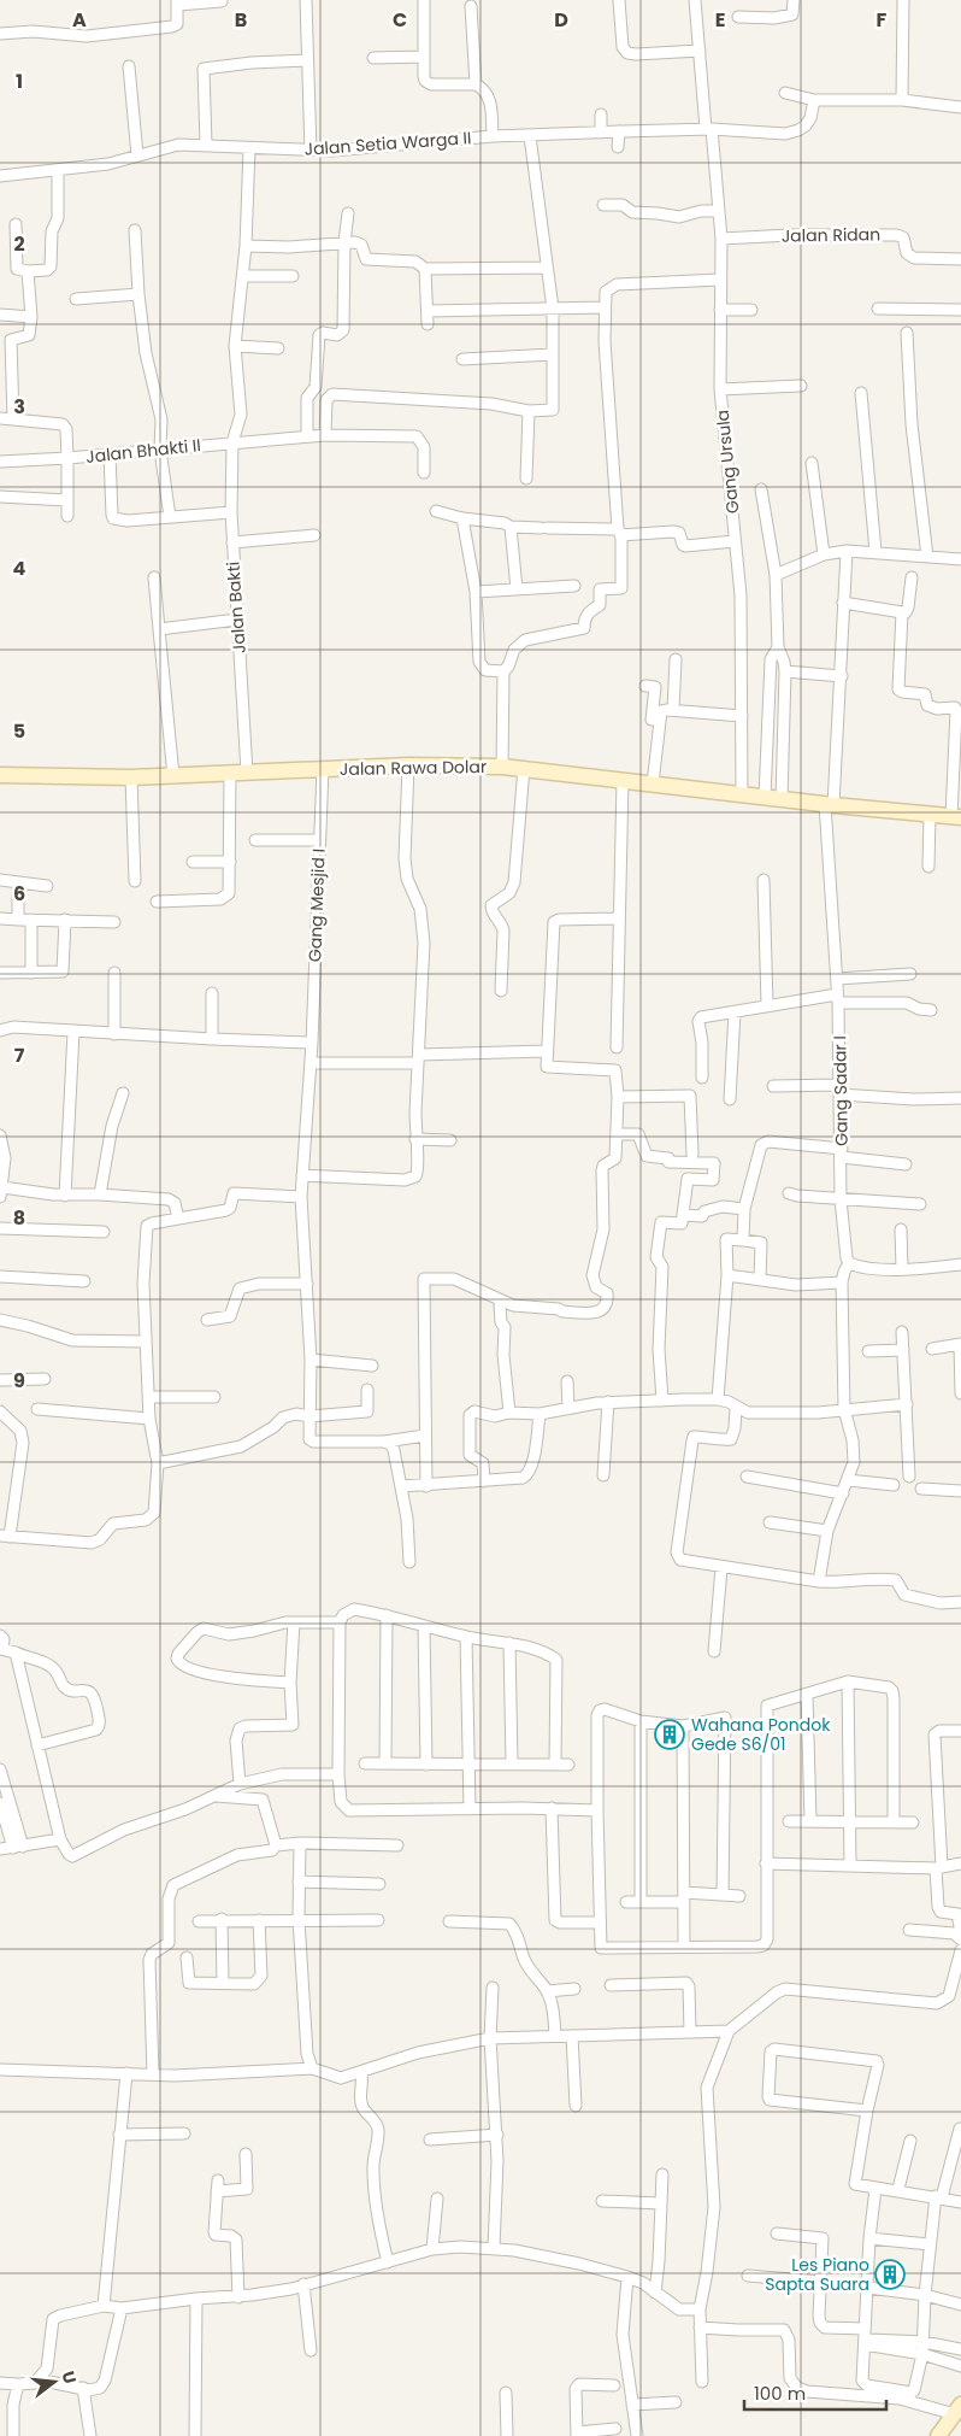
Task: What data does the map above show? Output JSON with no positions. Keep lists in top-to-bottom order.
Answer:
{
  "streets": {
    "street": [
      "Jalan Setia Warga II",
      "Jalan Ridan",
      "Jalan Bhakti II",
      "Gang Ursula",
      "Jalan Bakti",
      "Jalan Rawa Dolar",
      "Gang Mesjid I",
      "Gang Sadar I"
    ]
  },
  "crossings": [
    ["Jalan Setia Warga II", "Gang Ursula"],
    ["Jalan Setia Warga II", "Jalan Bakti"],
    ["Jalan Ridan", "Gang Ursula"],
    ["Jalan Bhakti II", "Jalan Bakti"],
    ["Gang Ursula", "Jalan Rawa Dolar"],
    ["Jalan Bakti", "Jalan Rawa Dolar"],
    ["Jalan Rawa Dolar", "Gang Mesjid I"],
    ["Jalan Rawa Dolar", "Gang Sadar I"]
  ],
  "places": {
    "building": ["Wahana Pondok Gede S6/01", "Les Piano Sapta Suara"]
  },
  "scale_bar": "100 m",
  "north": "right",
  "grid": {
    "columns": [
      "A",
      "B",
      "C",
      "D",
      "E",
      "F"
    ],
    "rows": [
      "1",
      "2",
      "3",
      "4",
      "5",
      "6",
      "7",
      "8",
      "9"
    ]
  }
}
